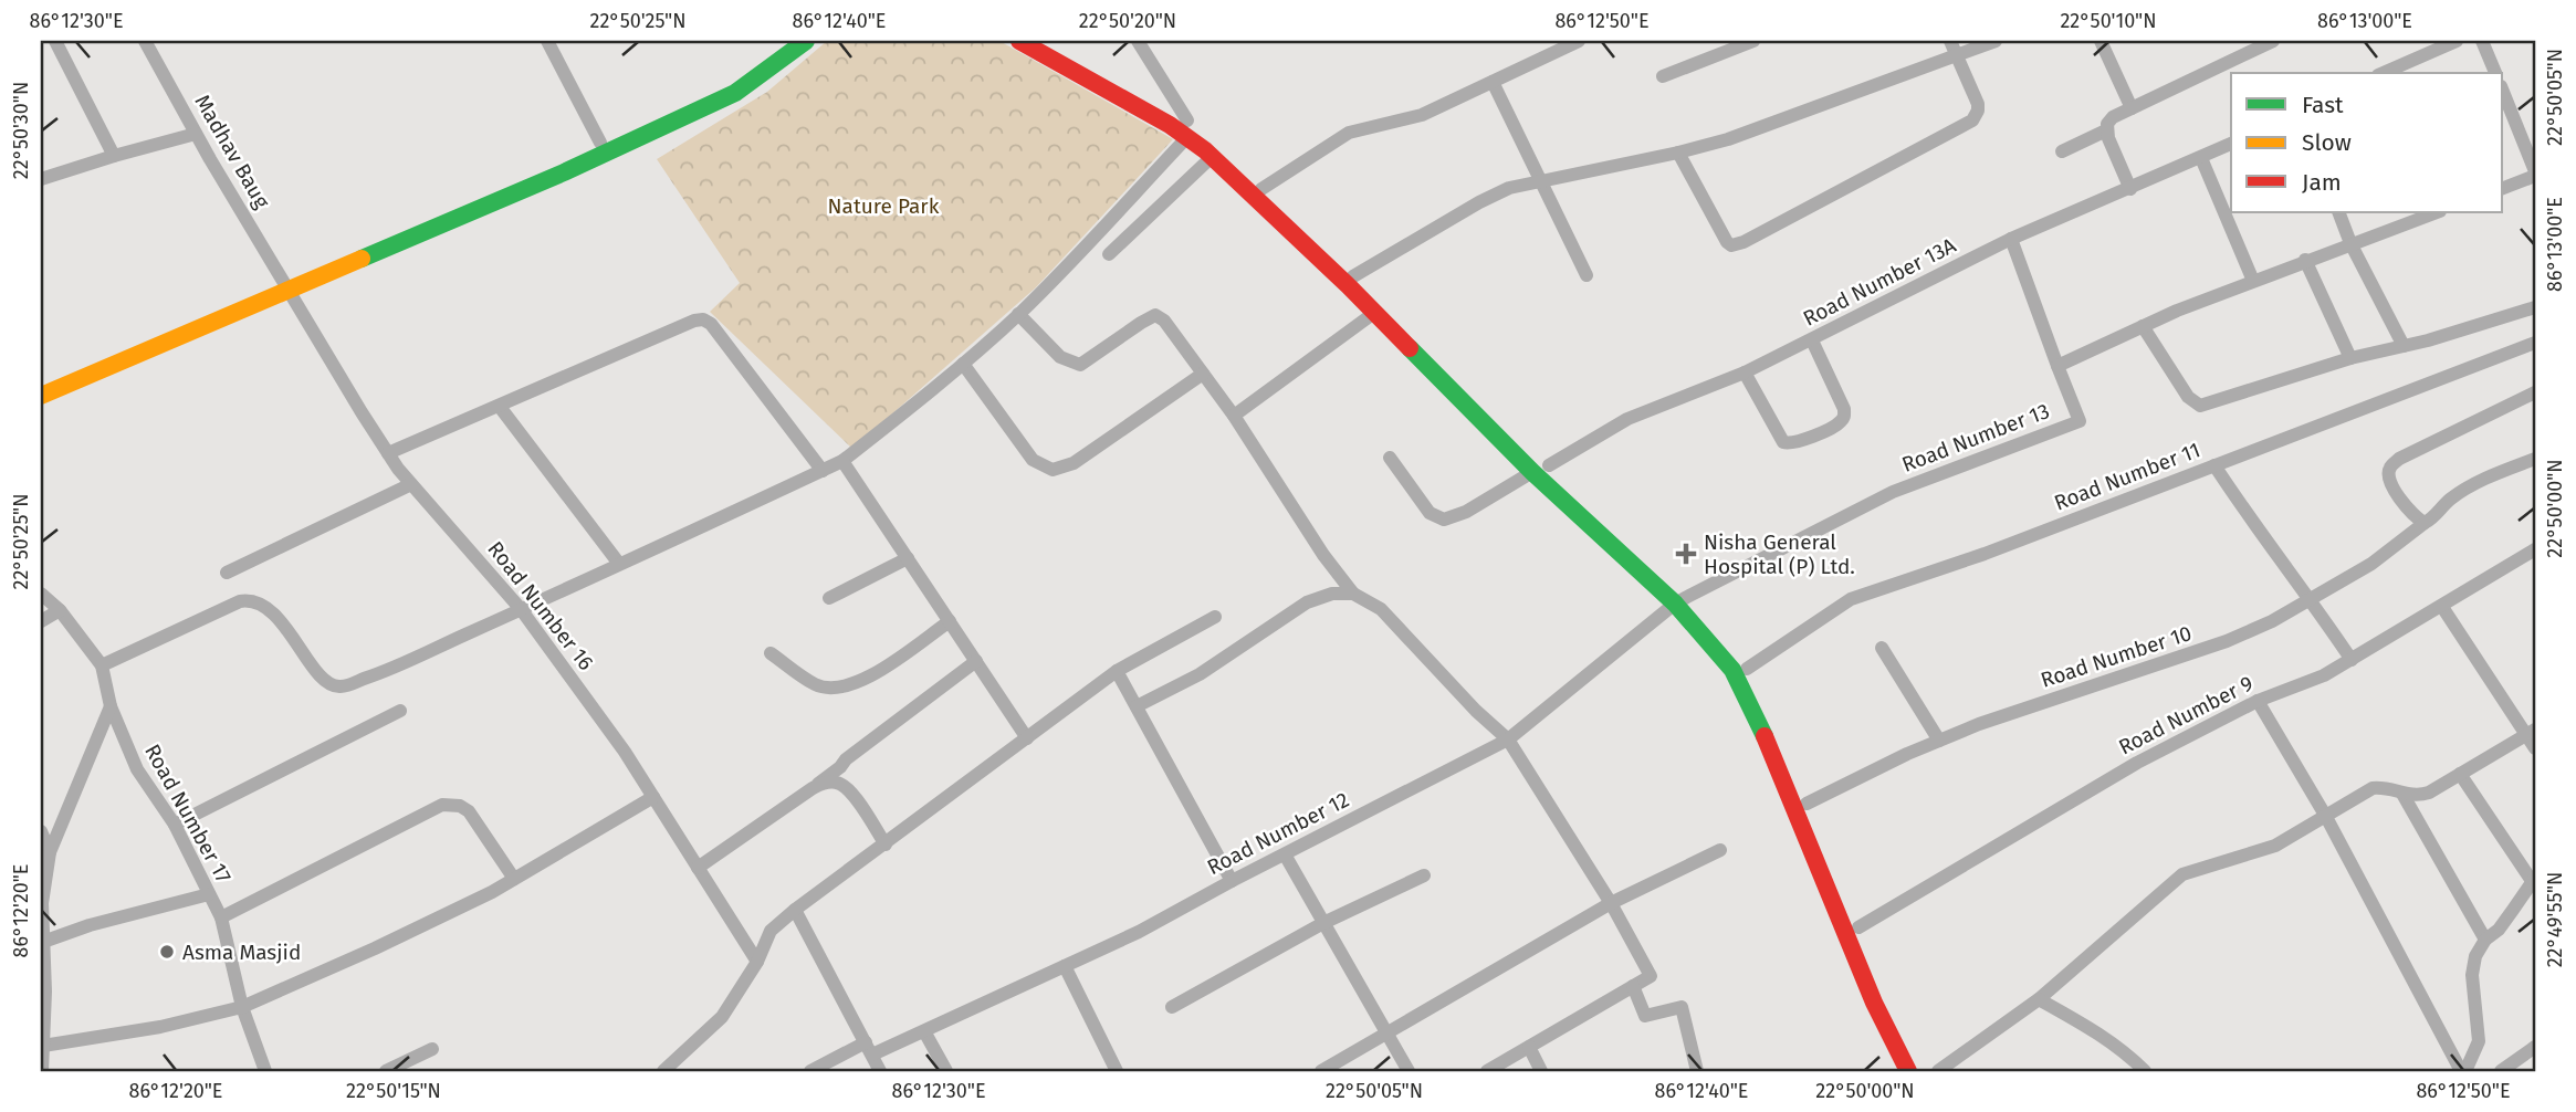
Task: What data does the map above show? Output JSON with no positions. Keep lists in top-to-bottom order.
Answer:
{
  "streets": {
    "street": [
      "Madhav Baug",
      "Road Number 13A",
      "Road Number 13",
      "Road Number 11",
      "Road Number 16",
      "Road Number 10",
      "Road Number 9",
      "Road Number 17",
      "Road Number 12"
    ]
  },
  "crossings": [
    ["Madhav Baug", "Road Number 16"],
    ["Road Number 13", "Road Number 12"]
  ],
  "parks": ["Nature Park"],
  "places": {
    "health": ["Nisha General Hospital (P) Ltd."],
    "other": ["Asma Masjid"]
  },
  "legend": ["Fast", "Slow", "Jam"],
  "coordinates": [
    "86°12'30\"E",
    "22°50'25\"N",
    "86°12'40\"E",
    "22°50'20\"N",
    "86°12'50\"E",
    "22°50'10\"N",
    "86°13'00\"E",
    "22°50'05\"N",
    "22°50'30\"N",
    "22°50'00\"N",
    "86°12'20\"E",
    "22°49'55\"N",
    "22°50'15\"N"
  ]
}
